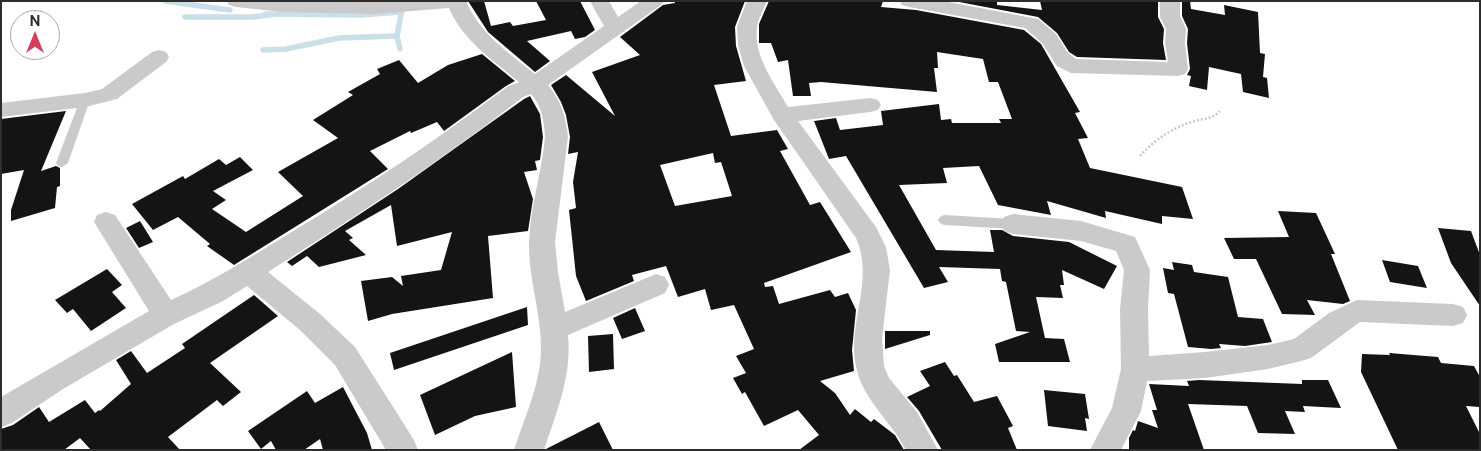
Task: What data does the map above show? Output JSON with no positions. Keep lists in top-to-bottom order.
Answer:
{
  "north": "top"
}
